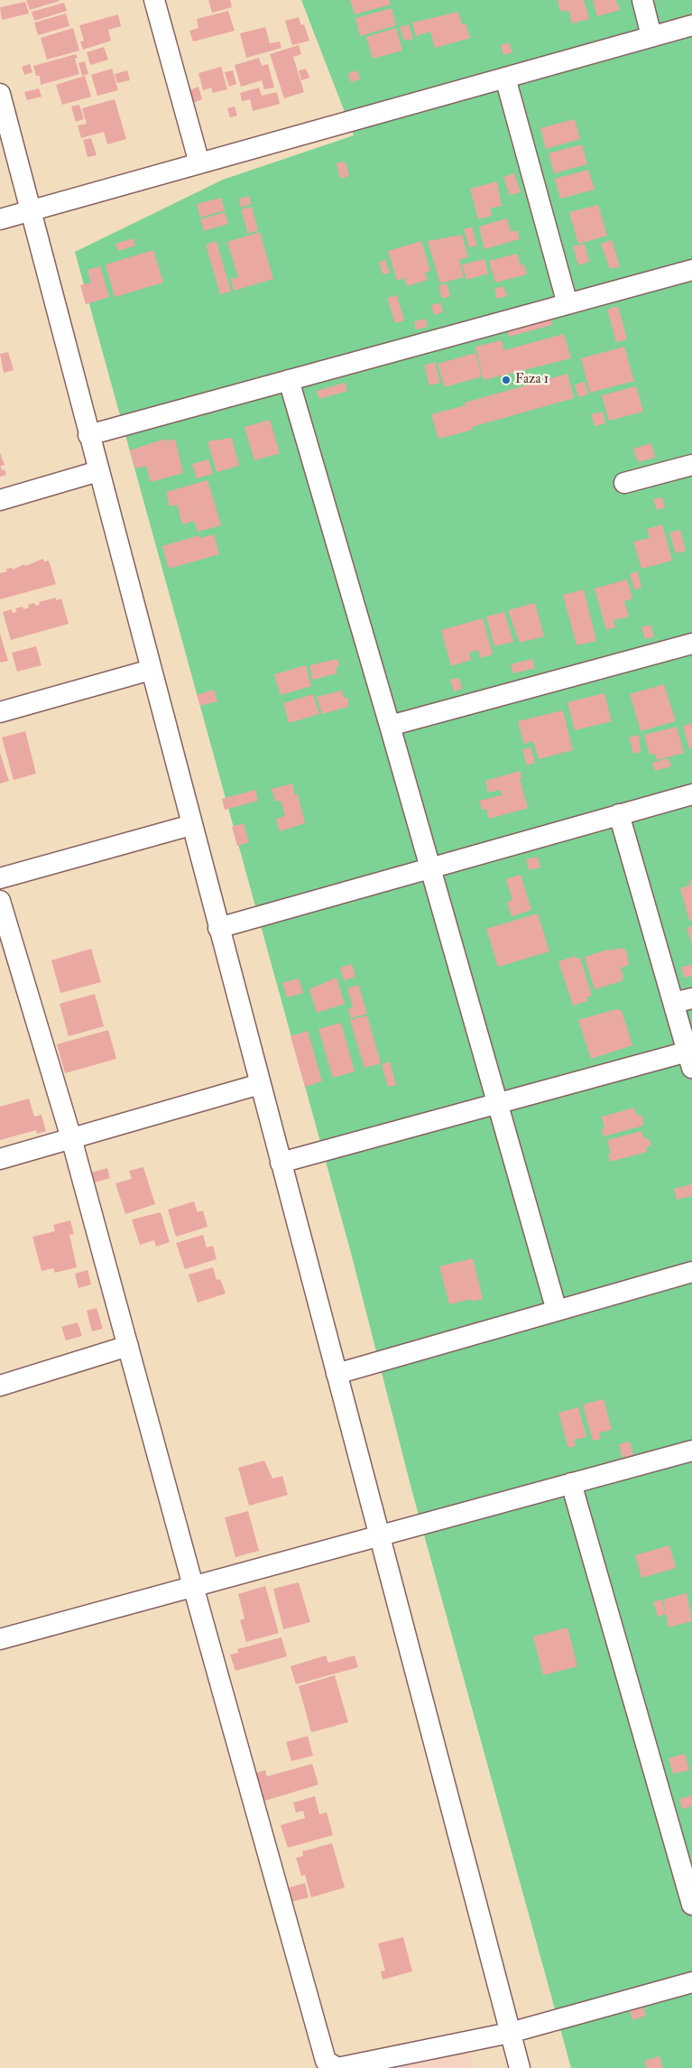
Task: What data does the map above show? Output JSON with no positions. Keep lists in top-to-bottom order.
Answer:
{
  "places": ["Faza 1"]
}
